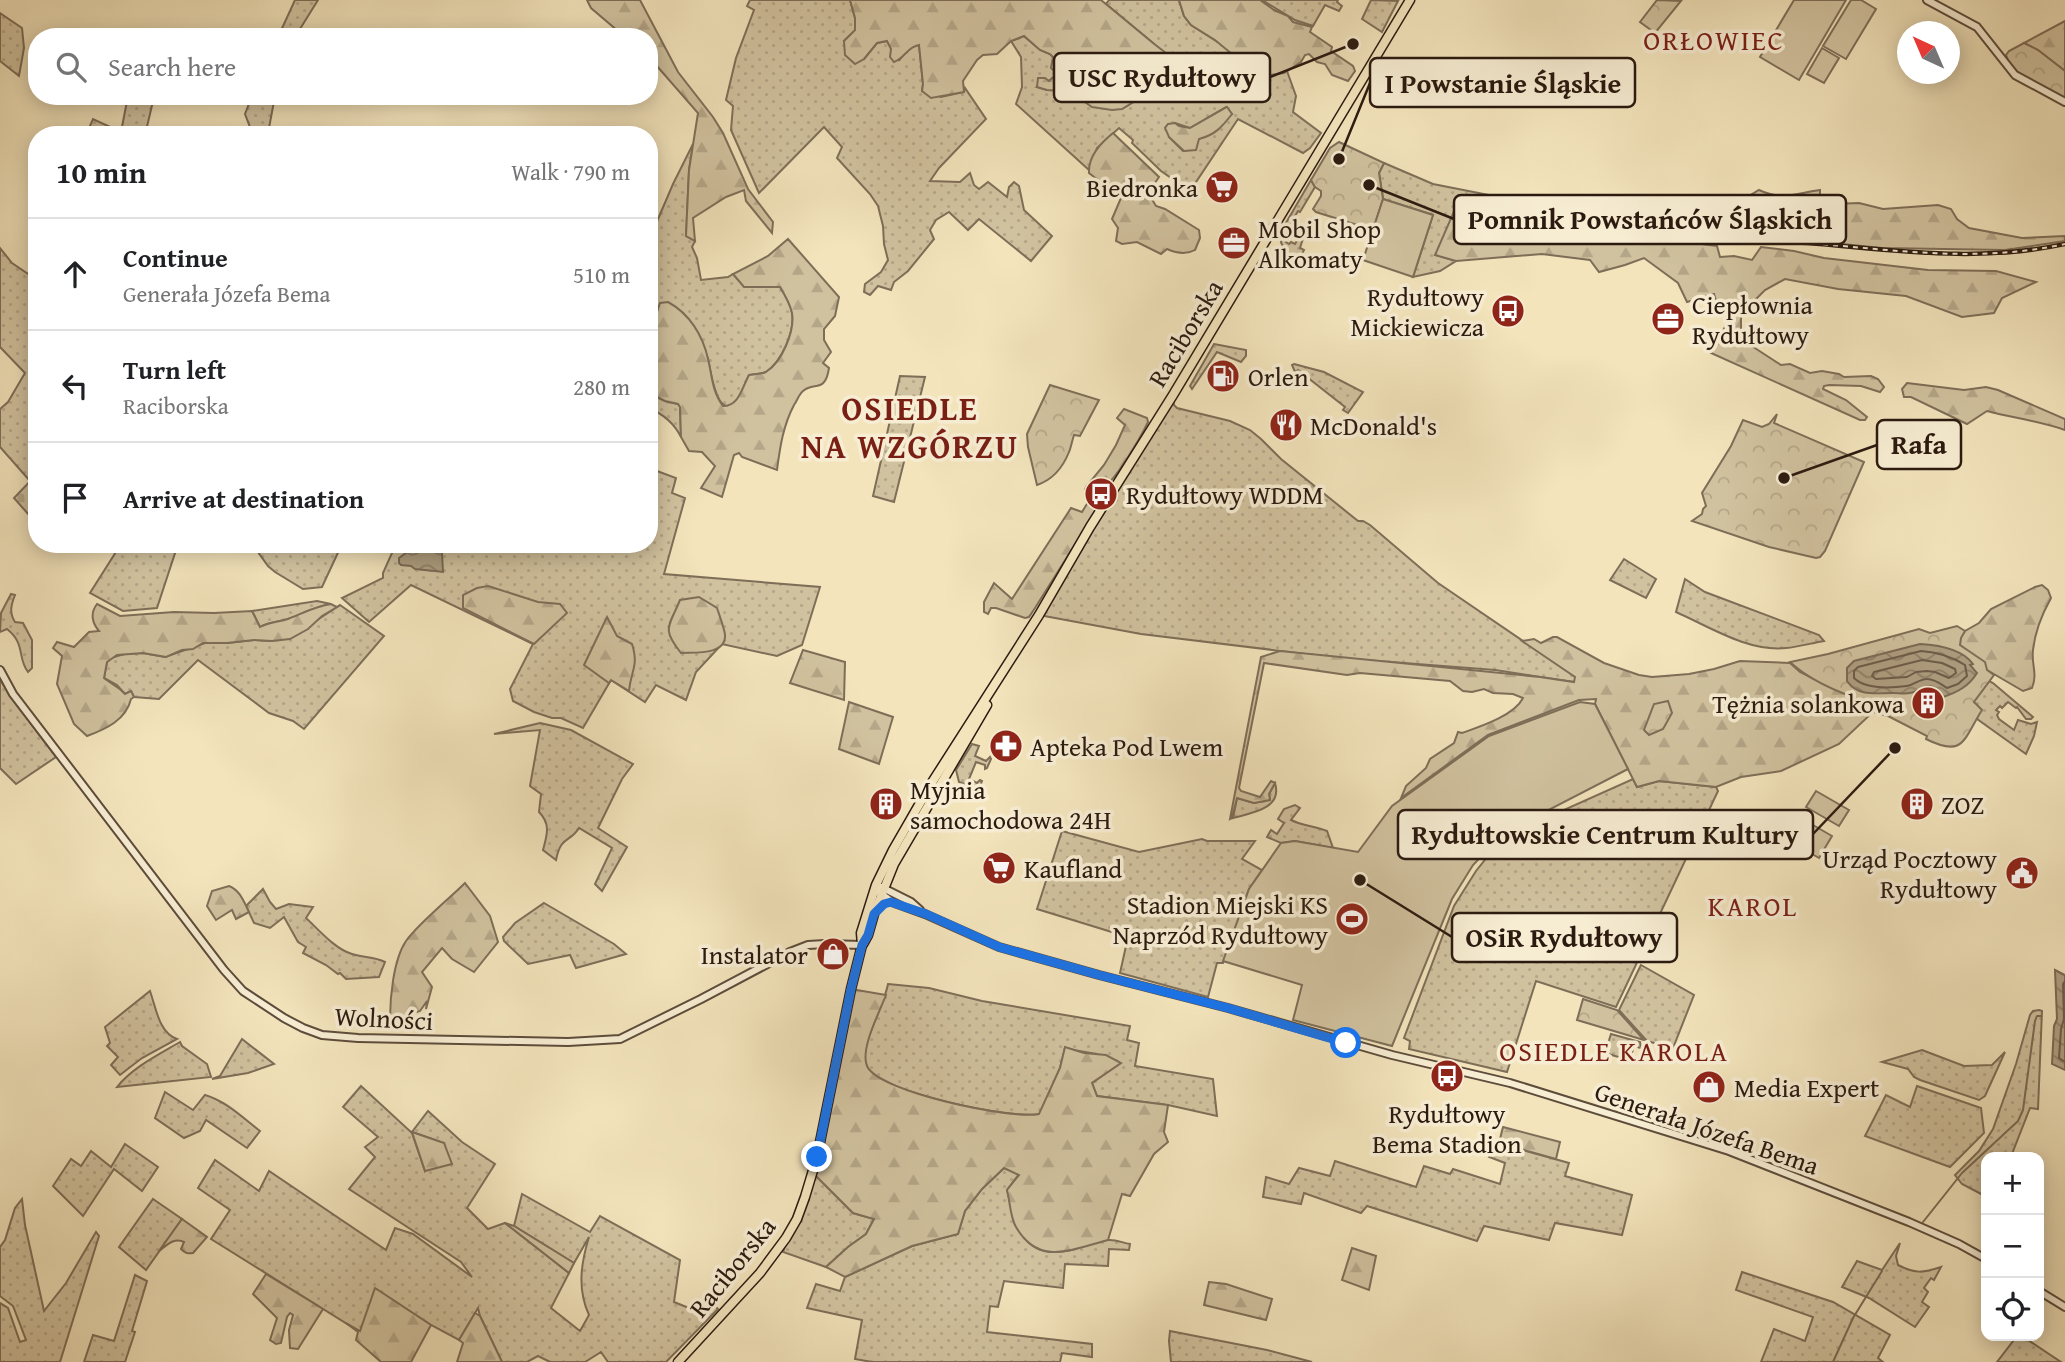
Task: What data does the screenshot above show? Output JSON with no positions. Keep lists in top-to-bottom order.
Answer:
{
  "streets": {
    "main road": ["Raciborska"],
    "street": ["Wolności", "Generała Józefa Bema"]
  },
  "crossings": [
    ["Raciborska", "Wolności"],
    ["Raciborska", "Generała Józefa Bema"]
  ],
  "districts": [
    "ORŁOWIEC",
    "OSIEDLE NA WZGÓRZU",
    "KAROL",
    "OSIEDLE KAROLA"
  ],
  "places": {
    "other": [
      "USC Rydułtowy",
      "I Powstanie Śląskie",
      "Pomnik Powstańców Śląskich",
      "Rafa",
      "Rydułtowskie Centrum Kultury",
      "OSiR Rydułtowy"
    ],
    "supermarket": ["Biedronka", "Kaufland"],
    "office": ["Mobil Shop Alkomaty", "Ciepłownia Rydułtowy"],
    "bus stop": ["Rydułtowy Mickiewicza", "Rydułtowy WDDM", "Rydułtowy Bema Stadion"],
    "fuel station": ["Orlen"],
    "restaurant": ["McDonald's"],
    "building": ["Tężnia solankowa", "Myjnia samochodowa 24H", "ZOZ"],
    "pharmacy": ["Apteka Pod Lwem"],
    "public building": ["Urząd Pocztowy Rydułtowy"],
    "sports": ["Stadion Miejski KS Naprzód Rydułtowy"],
    "shop": ["Instalator", "Media Expert"]
  },
  "north": "top left",
  "page": {
    "search": "Search here",
    "heading": ["10 min", "Walk · 790 m"],
    "list": [
      ["Continue", "Generała Józefa Bema", "510 m"],
      ["Turn left", "Raciborska", "280 m"],
      "Arrive at destination"
    ],
    "map_buttons": ["+", "−"]
  }
}
